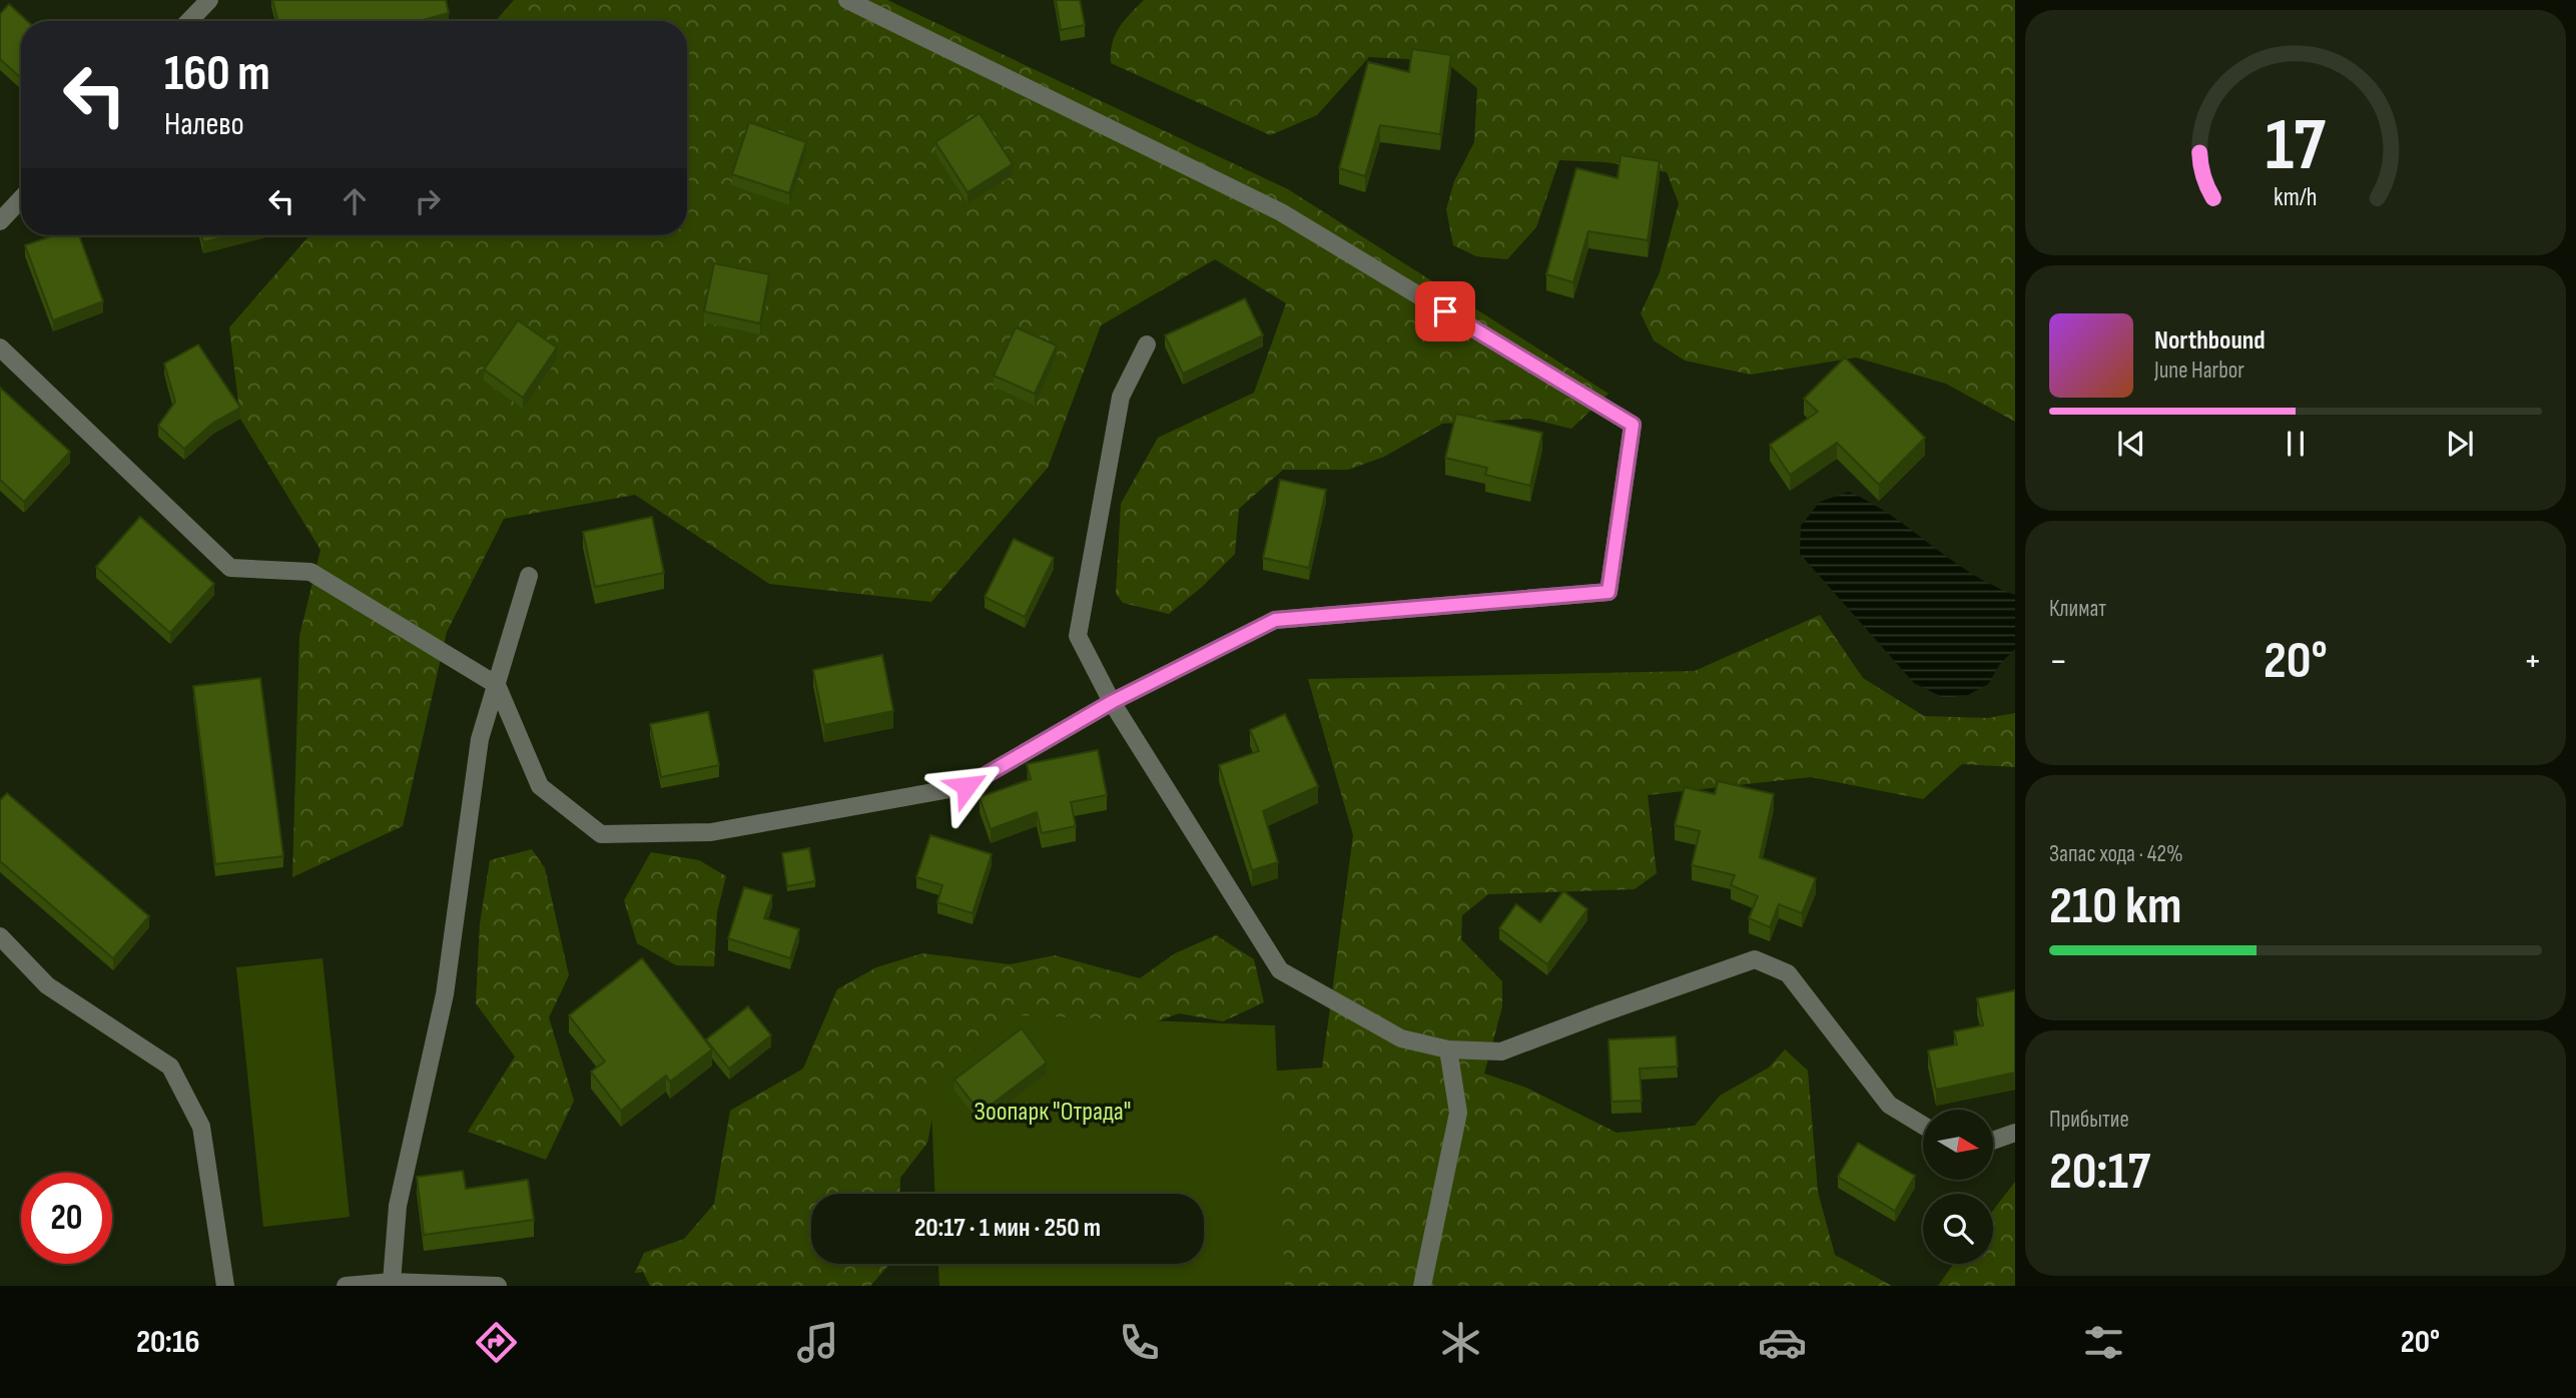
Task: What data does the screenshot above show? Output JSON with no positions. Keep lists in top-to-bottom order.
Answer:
{
  "parks": ["Зоопарк \"Отрада\""],
  "north": "right",
  "page": {
    "turn": ["160 m", "Налево"],
    "song": ["Northbound", "June Harbor"],
    "tile": [
      "Климат",
      ["Запас хода · 42%", "210 km"],
      ["Прибытие", "20:17"]
    ],
    "heat": ["−", "20°", "+"],
    "limit": "20",
    "trip": "20:17 · 1 мин · 250 m",
    "tabs": ["20:16", "20°"],
    "gauge": ["17", "km/h"]
  }
}
